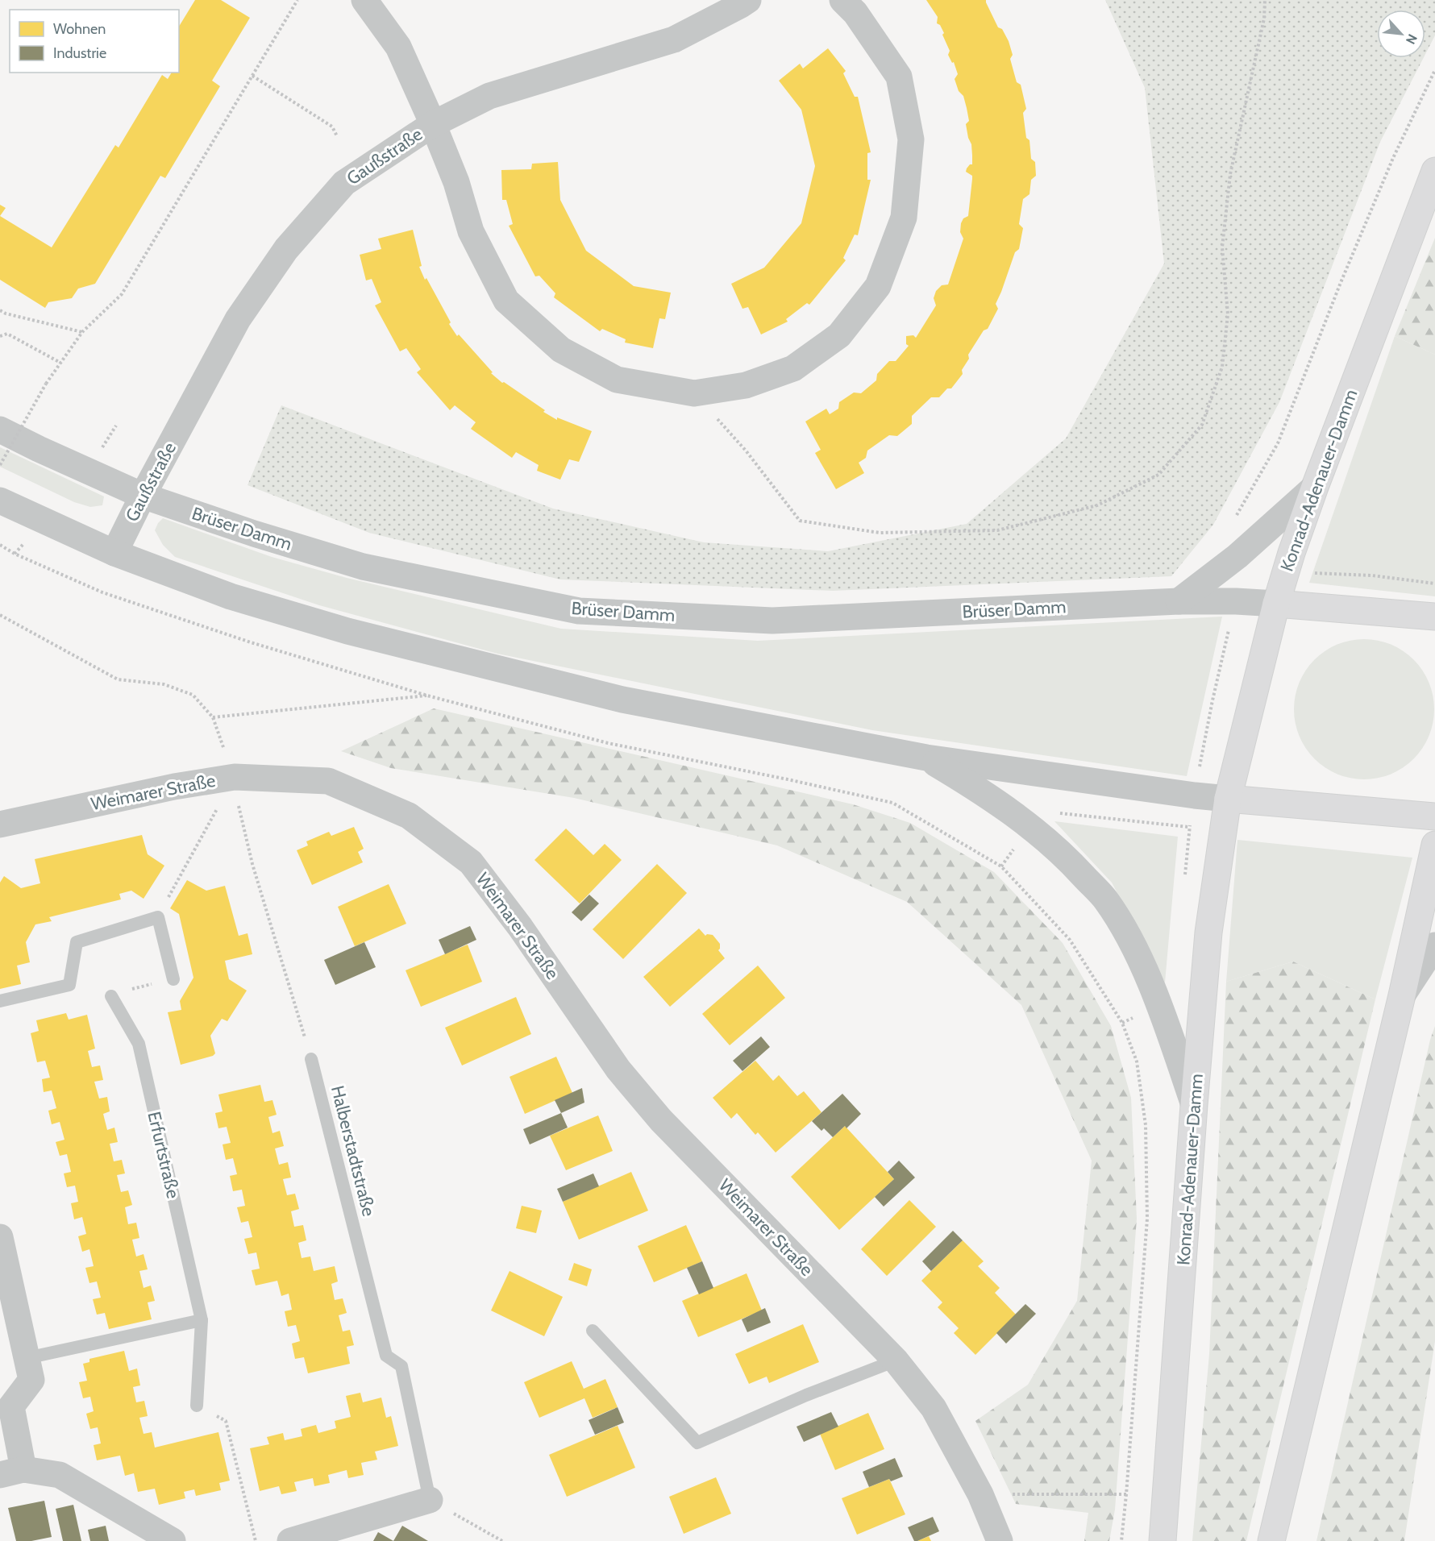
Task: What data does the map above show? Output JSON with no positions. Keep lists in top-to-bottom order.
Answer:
{
  "streets": {
    "main road": ["Konrad-Adenauer-Damm"],
    "street": ["Gaußstraße", "Brüser Damm", "Weimarer Straße"],
    "lane": ["Halberstadtstraße", "Erfurtstraße"]
  },
  "crossings": [
    ["Gaußstraße", "Brüser Damm"],
    ["Konrad-Adenauer-Damm", "Brüser Damm"]
  ],
  "legend": ["Wohnen", "Industrie"],
  "north": "bottom right"
}
